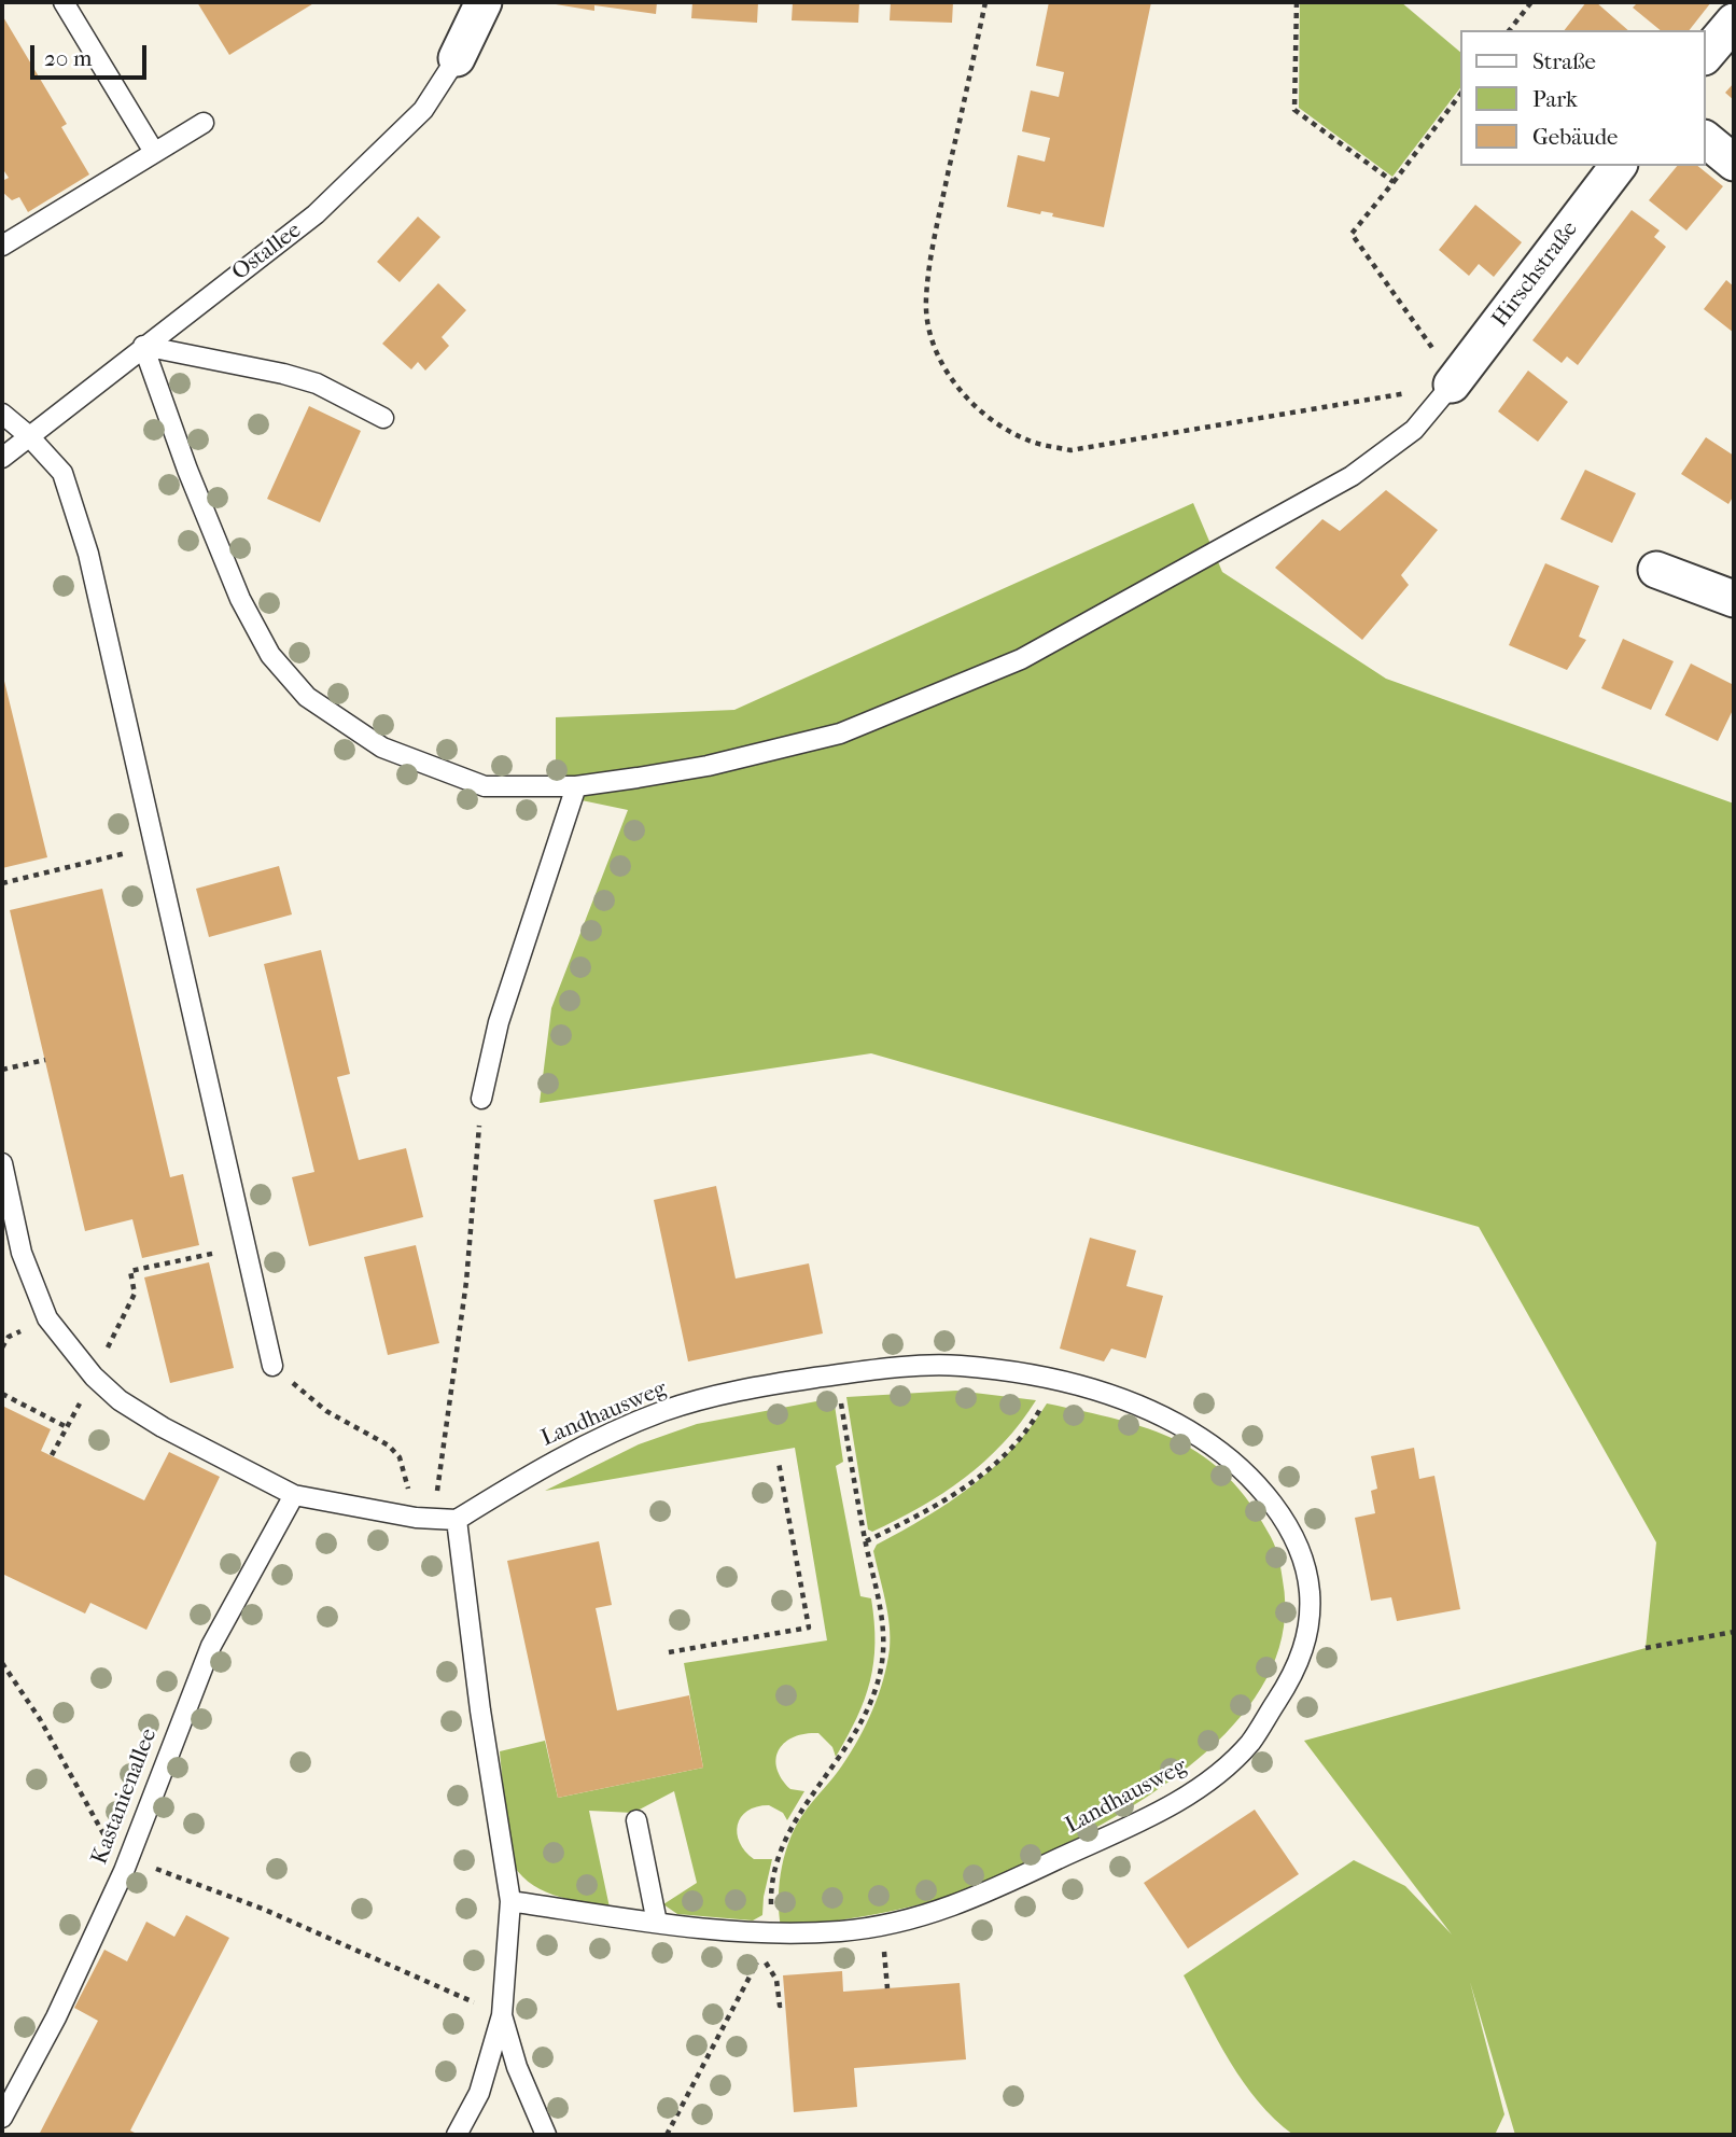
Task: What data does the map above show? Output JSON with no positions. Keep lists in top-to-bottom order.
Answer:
{
  "streets": {
    "street": ["Ostallee", "Hirschstraße"],
    "lane": ["Landhausweg", "Kastanienallee"]
  },
  "legend": ["Straße", "Park", "Gebäude"],
  "scale_bar": "20 m"
}
